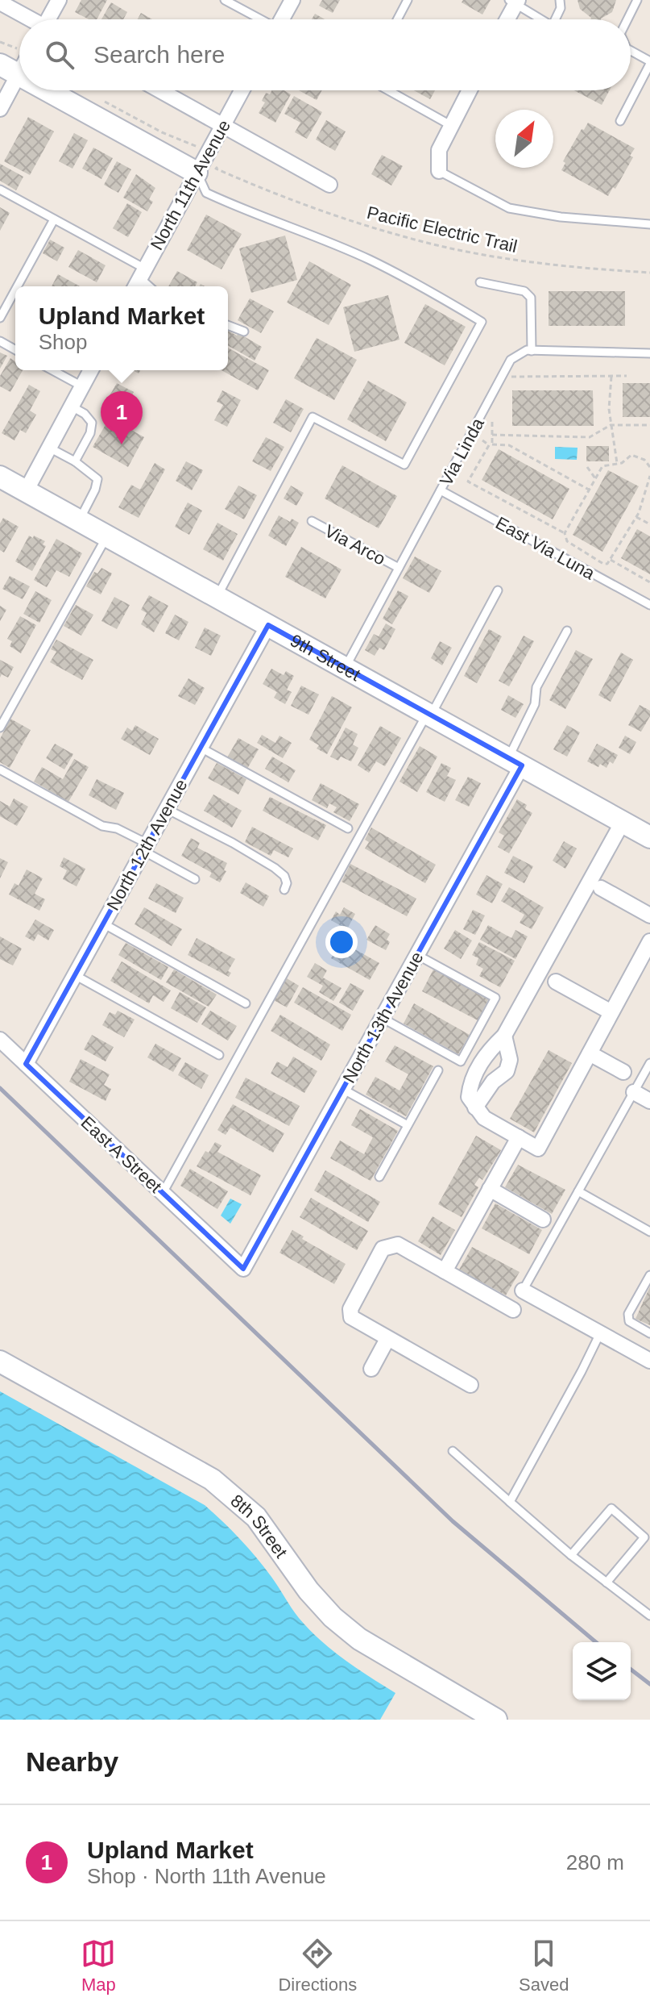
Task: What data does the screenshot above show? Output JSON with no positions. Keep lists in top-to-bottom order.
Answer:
{
  "streets": {
    "street": [
      "North 11th Avenue",
      "9th Street",
      "North 12th Avenue",
      "North 13th Avenue",
      "East A Street",
      "8th Street"
    ],
    "lane": ["Via Linda", "Via Arco", "East Via Luna"],
    "path": ["Pacific Electric Trail"]
  },
  "crossings": [
    ["Via Linda", "Via Arco"],
    ["Via Linda", "East Via Luna"],
    ["Via Linda", "9th Street"],
    ["9th Street", "North 12th Avenue"],
    ["9th Street", "North 13th Avenue"],
    ["North 12th Avenue", "East A Street"],
    ["North 13th Avenue", "East A Street"]
  ],
  "north": "top right",
  "page": {
    "search": "Search here",
    "popup": ["Upland Market", "Shop"],
    "pins": "1",
    "heading": "Nearby",
    "list": [
      {
        "mark": "1",
        "name": "Upland Market",
        "note": "Shop · North 11th Avenue",
        "value": "280 m"
      }
    ],
    "nav": ["Map", "Directions", "Saved"]
  }
}
